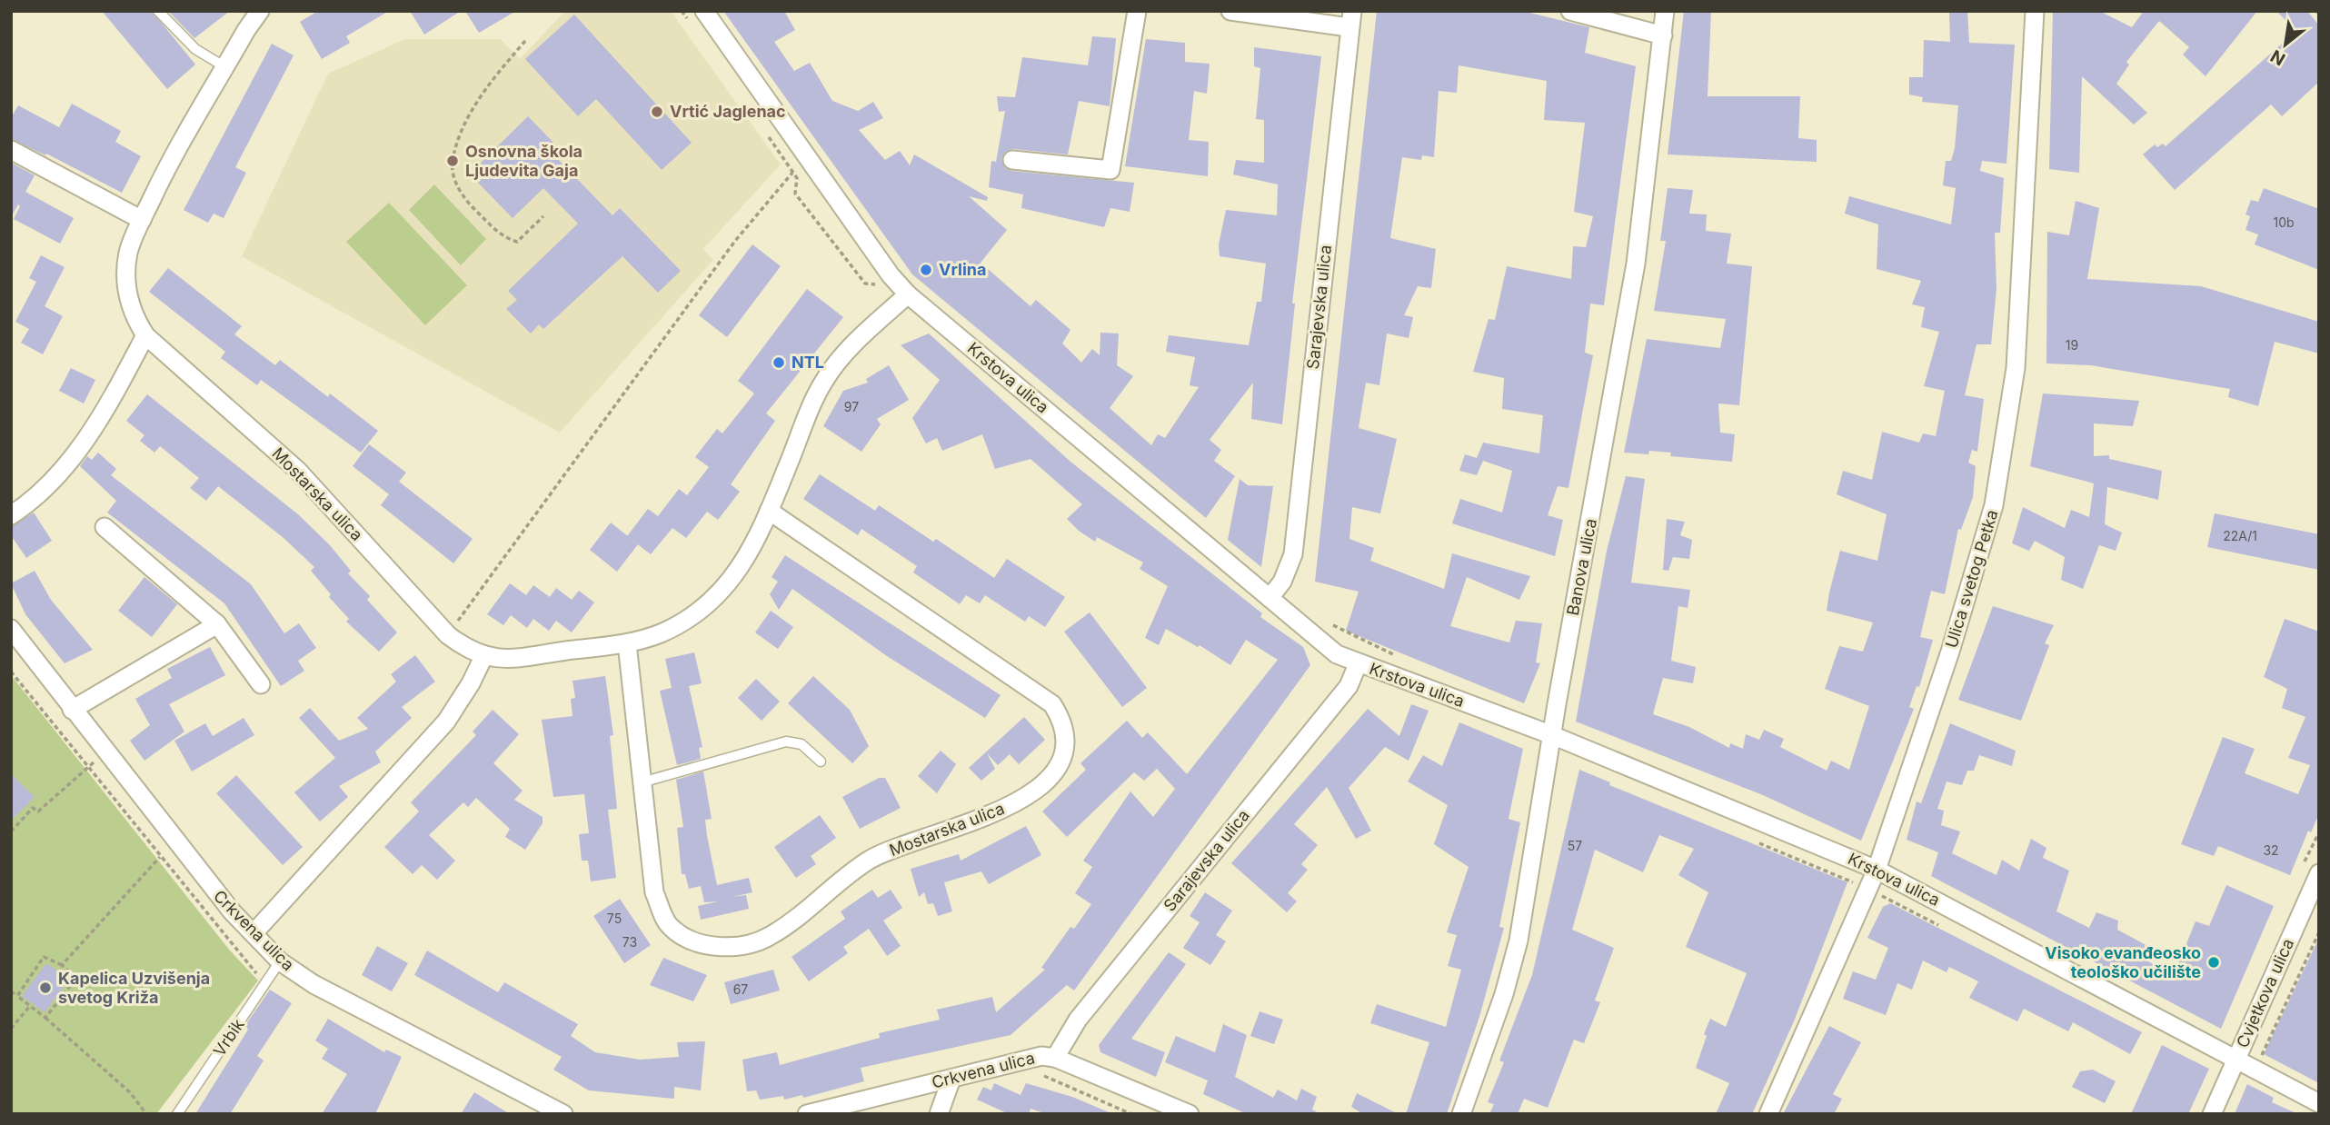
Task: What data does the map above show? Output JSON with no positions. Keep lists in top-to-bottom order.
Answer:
{
  "streets": {
    "street": [
      "Sarajevska ulica",
      "Krstova ulica",
      "Mostarska ulica",
      "Banova ulica",
      "Ulica svetog Petka",
      "Crkvena ulica",
      "Cvjetkova ulica"
    ],
    "lane": ["Vrbik"]
  },
  "crossings": [
    ["Sarajevska ulica", "Krstova ulica"],
    ["Sarajevska ulica", "Crkvena ulica"],
    ["Krstova ulica", "Mostarska ulica"],
    ["Krstova ulica", "Banova ulica"],
    ["Krstova ulica", "Ulica svetog Petka"],
    ["Krstova ulica", "Cvjetkova ulica"],
    ["Crkvena ulica", "Vrbik"]
  ],
  "places": [
    "Vrtić Jaglenac",
    "Osnovna škola Ljudevita Gaja",
    "Vrlina",
    "NTL",
    "Visoko evanđeosko teološko učilište",
    "Kapelica Uzvišenja svetog Križa"
  ],
  "house_numbers": [
    "10b",
    "19",
    "97",
    "22A/1",
    "57",
    "32",
    "75",
    "73",
    "67"
  ],
  "north": "bottom left"
}
